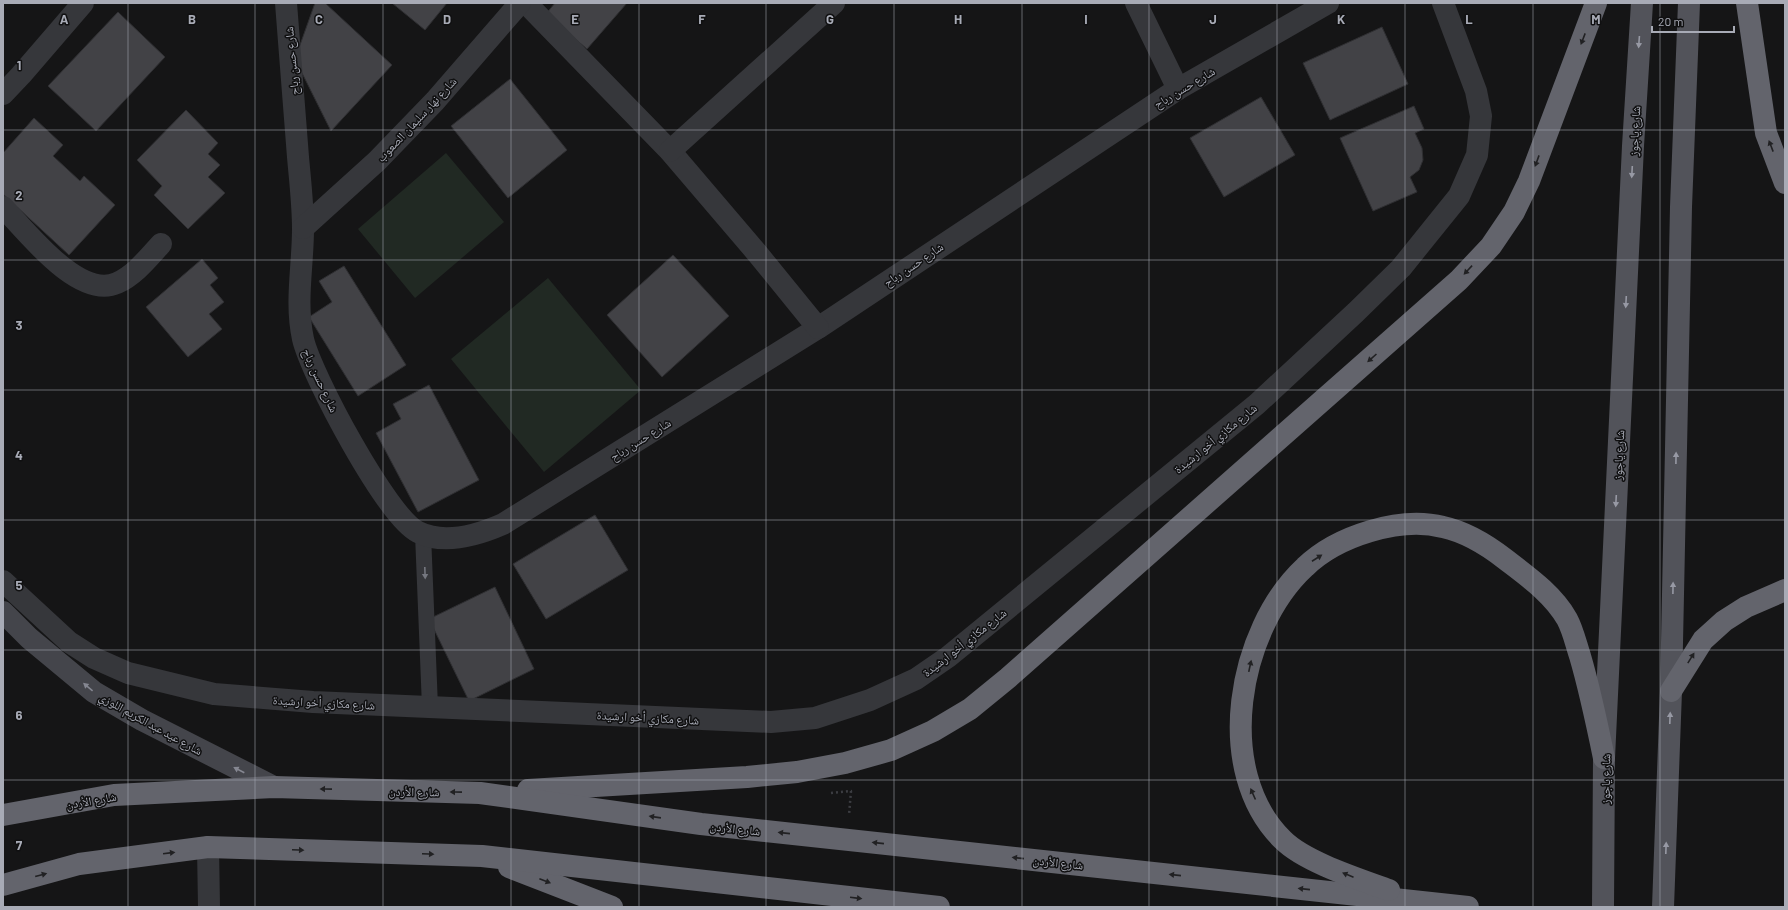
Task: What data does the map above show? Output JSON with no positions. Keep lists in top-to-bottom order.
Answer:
{
  "streets": {
    "highway": ["شارع الأردن"],
    "main road": ["شارع ياجوز"],
    "street": [
      "شارع حسن رباح",
      "شارع نهار سليمان الصعوب",
      "شارع مكازي أخو ارشيدة",
      "شارع عيد عبد الكريم اللوزي"
    ]
  },
  "crossings": [
    ["شارع حسن رباح", "شارع نهار سليمان الصعوب"],
    ["شارع عيد عبد الكريم اللوزي", "شارع الأردن"]
  ],
  "one_way": ["شارع عيد عبد الكريم اللوزي"],
  "scale_bar": "20 m",
  "grid": {
    "columns": [
      "A",
      "B",
      "C",
      "D",
      "E",
      "F",
      "G",
      "H",
      "I",
      "J",
      "K",
      "L",
      "M"
    ],
    "rows": [
      "1",
      "2",
      "3",
      "4",
      "5",
      "6",
      "7"
    ]
  }
}
